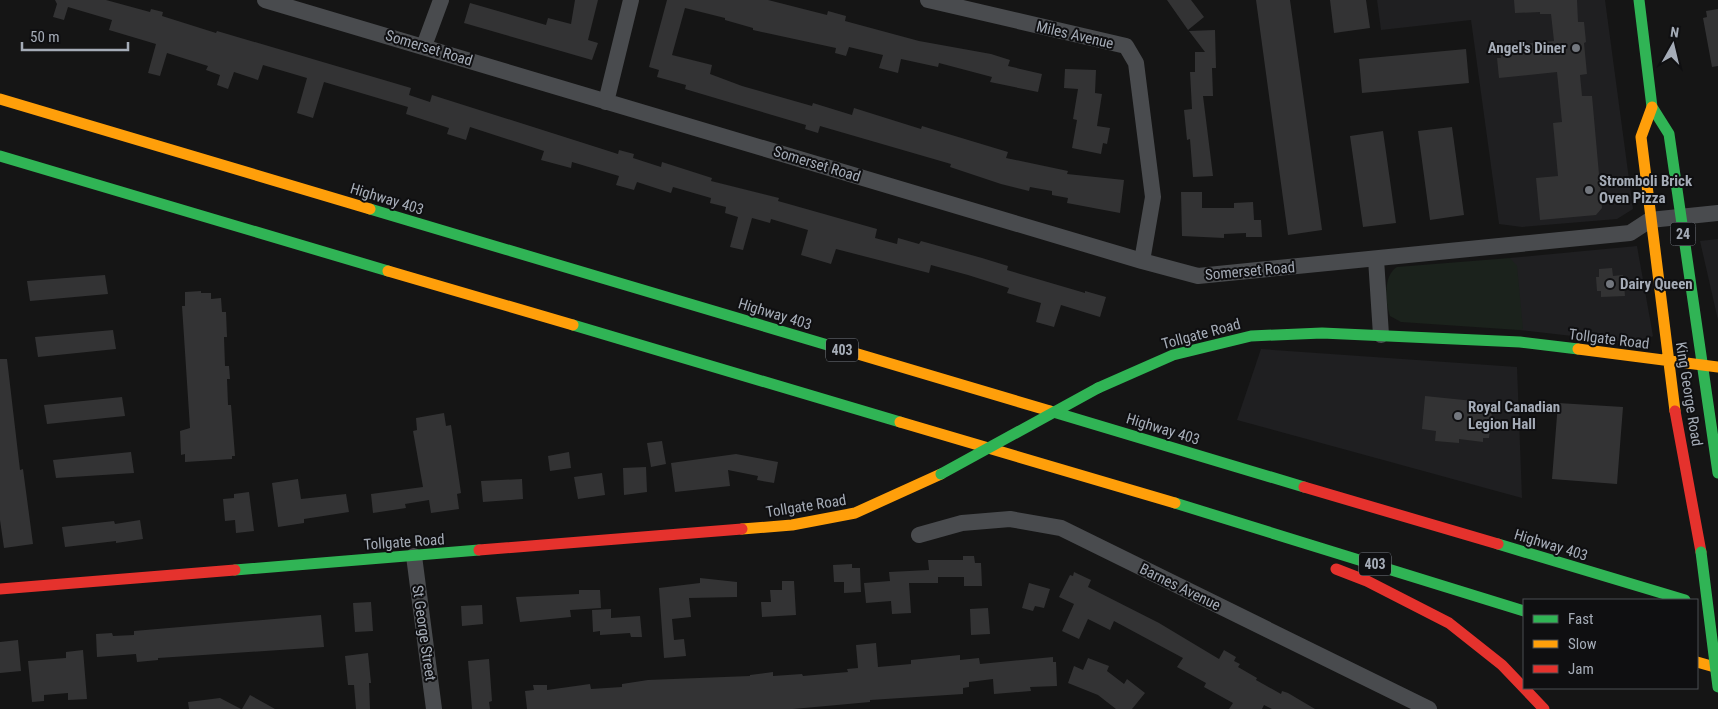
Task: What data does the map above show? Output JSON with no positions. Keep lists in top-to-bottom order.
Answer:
{
  "streets": {
    "main road": [
      "Highway 403",
      "24",
      "Tollgate Road",
      "403",
      "King George Road"
    ],
    "street": [
      "Miles Avenue",
      "Somerset Road",
      "Barnes Avenue",
      "St George Street"
    ]
  },
  "crossings": [
    ["Miles Avenue", "Somerset Road"],
    ["Somerset Road", "King George Road"],
    ["Tollgate Road", "King George Road"],
    ["Tollgate Road", "St George Street"]
  ],
  "places": [
    "Angel's Diner",
    "Stromboli Brick Oven Pizza",
    "Dairy Queen",
    "Royal Canadian Legion Hall"
  ],
  "legend": ["Fast", "Slow", "Jam"],
  "scale_bar": "50 m",
  "north": "top"
}
